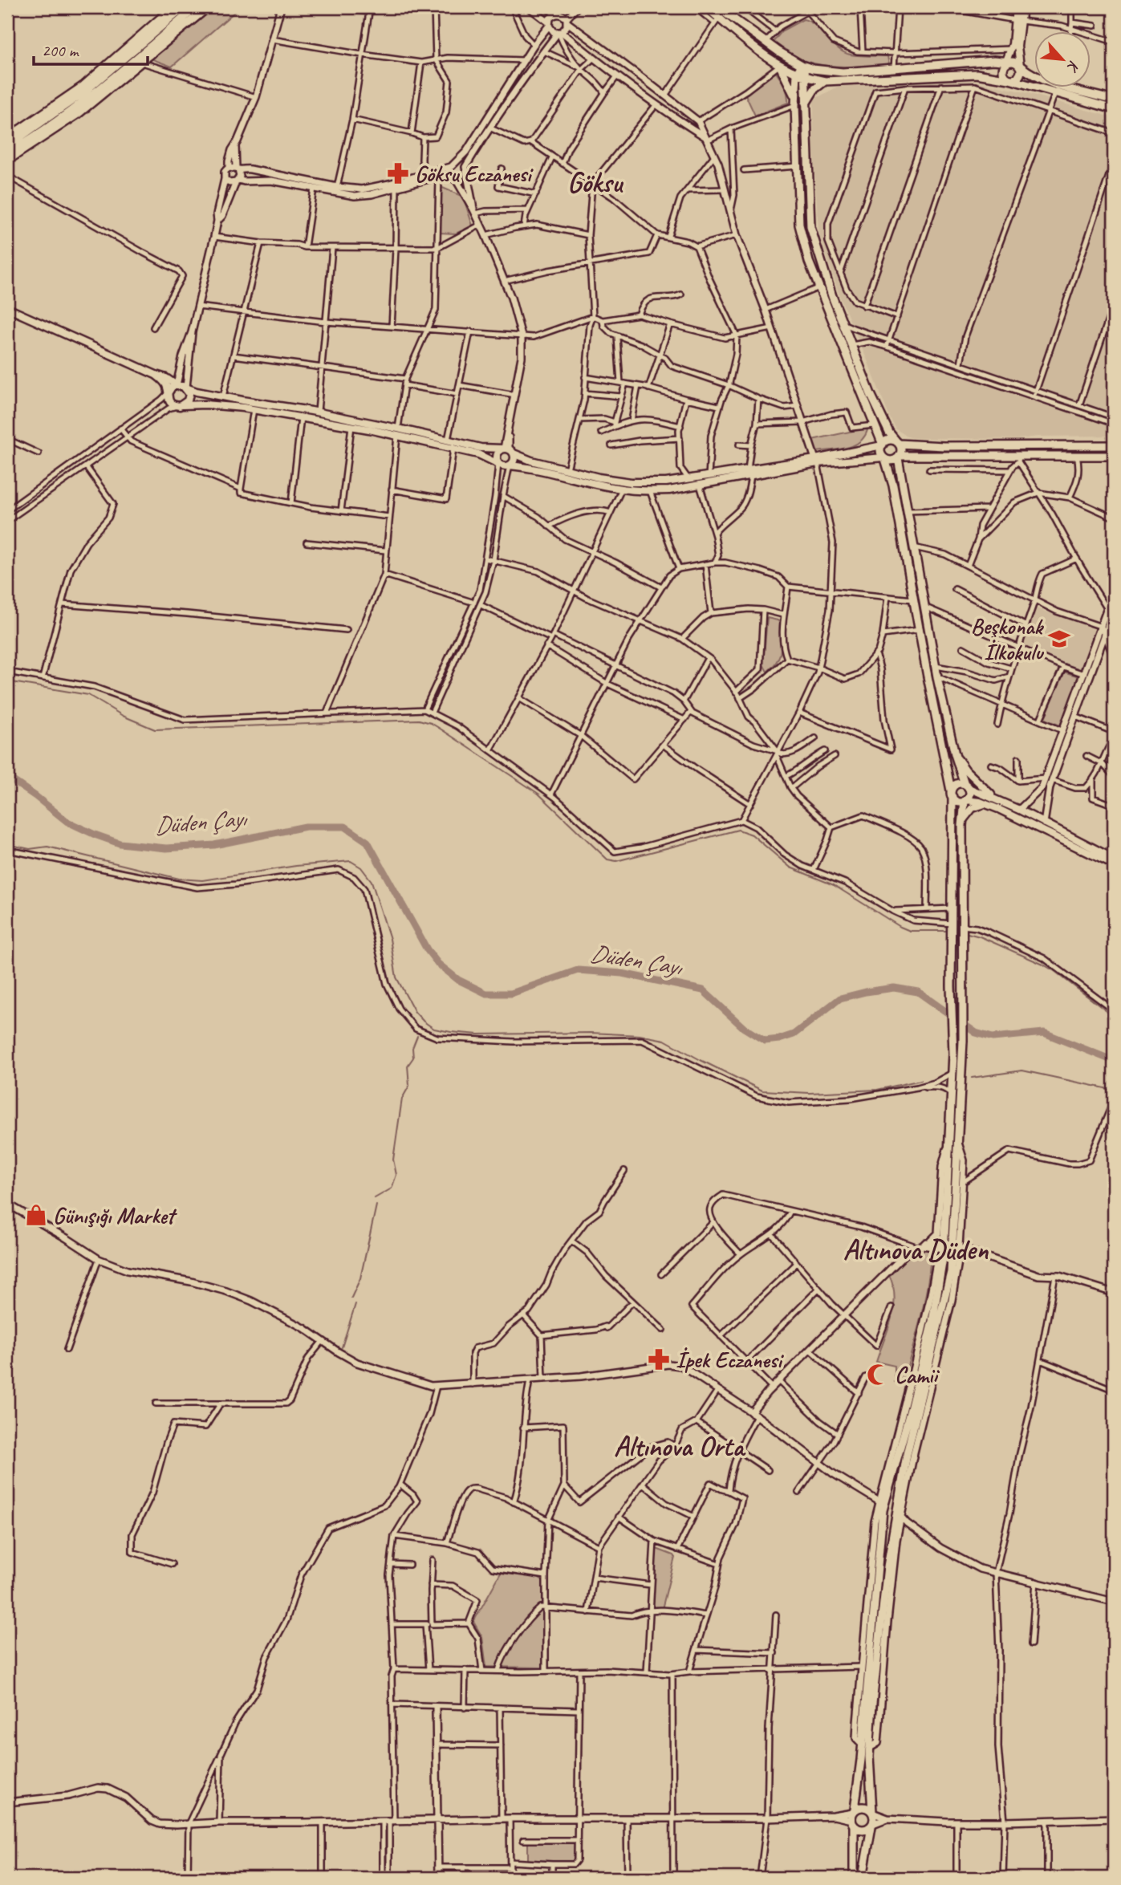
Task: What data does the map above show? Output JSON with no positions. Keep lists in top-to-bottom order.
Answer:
{
  "districts": ["Göksu", "Altınova Düden", "Altınova Orta"],
  "water": ["Düden Çayı"],
  "places": {
    "pharmacy": ["Göksu Eczanesi", "İpek Eczanesi"],
    "school or university": ["Beşkonak İlkokulu"],
    "shop": ["Günışığı Market"],
    "mosque": ["Camii"]
  },
  "scale_bar": "200 m",
  "north": "bottom right"
}
